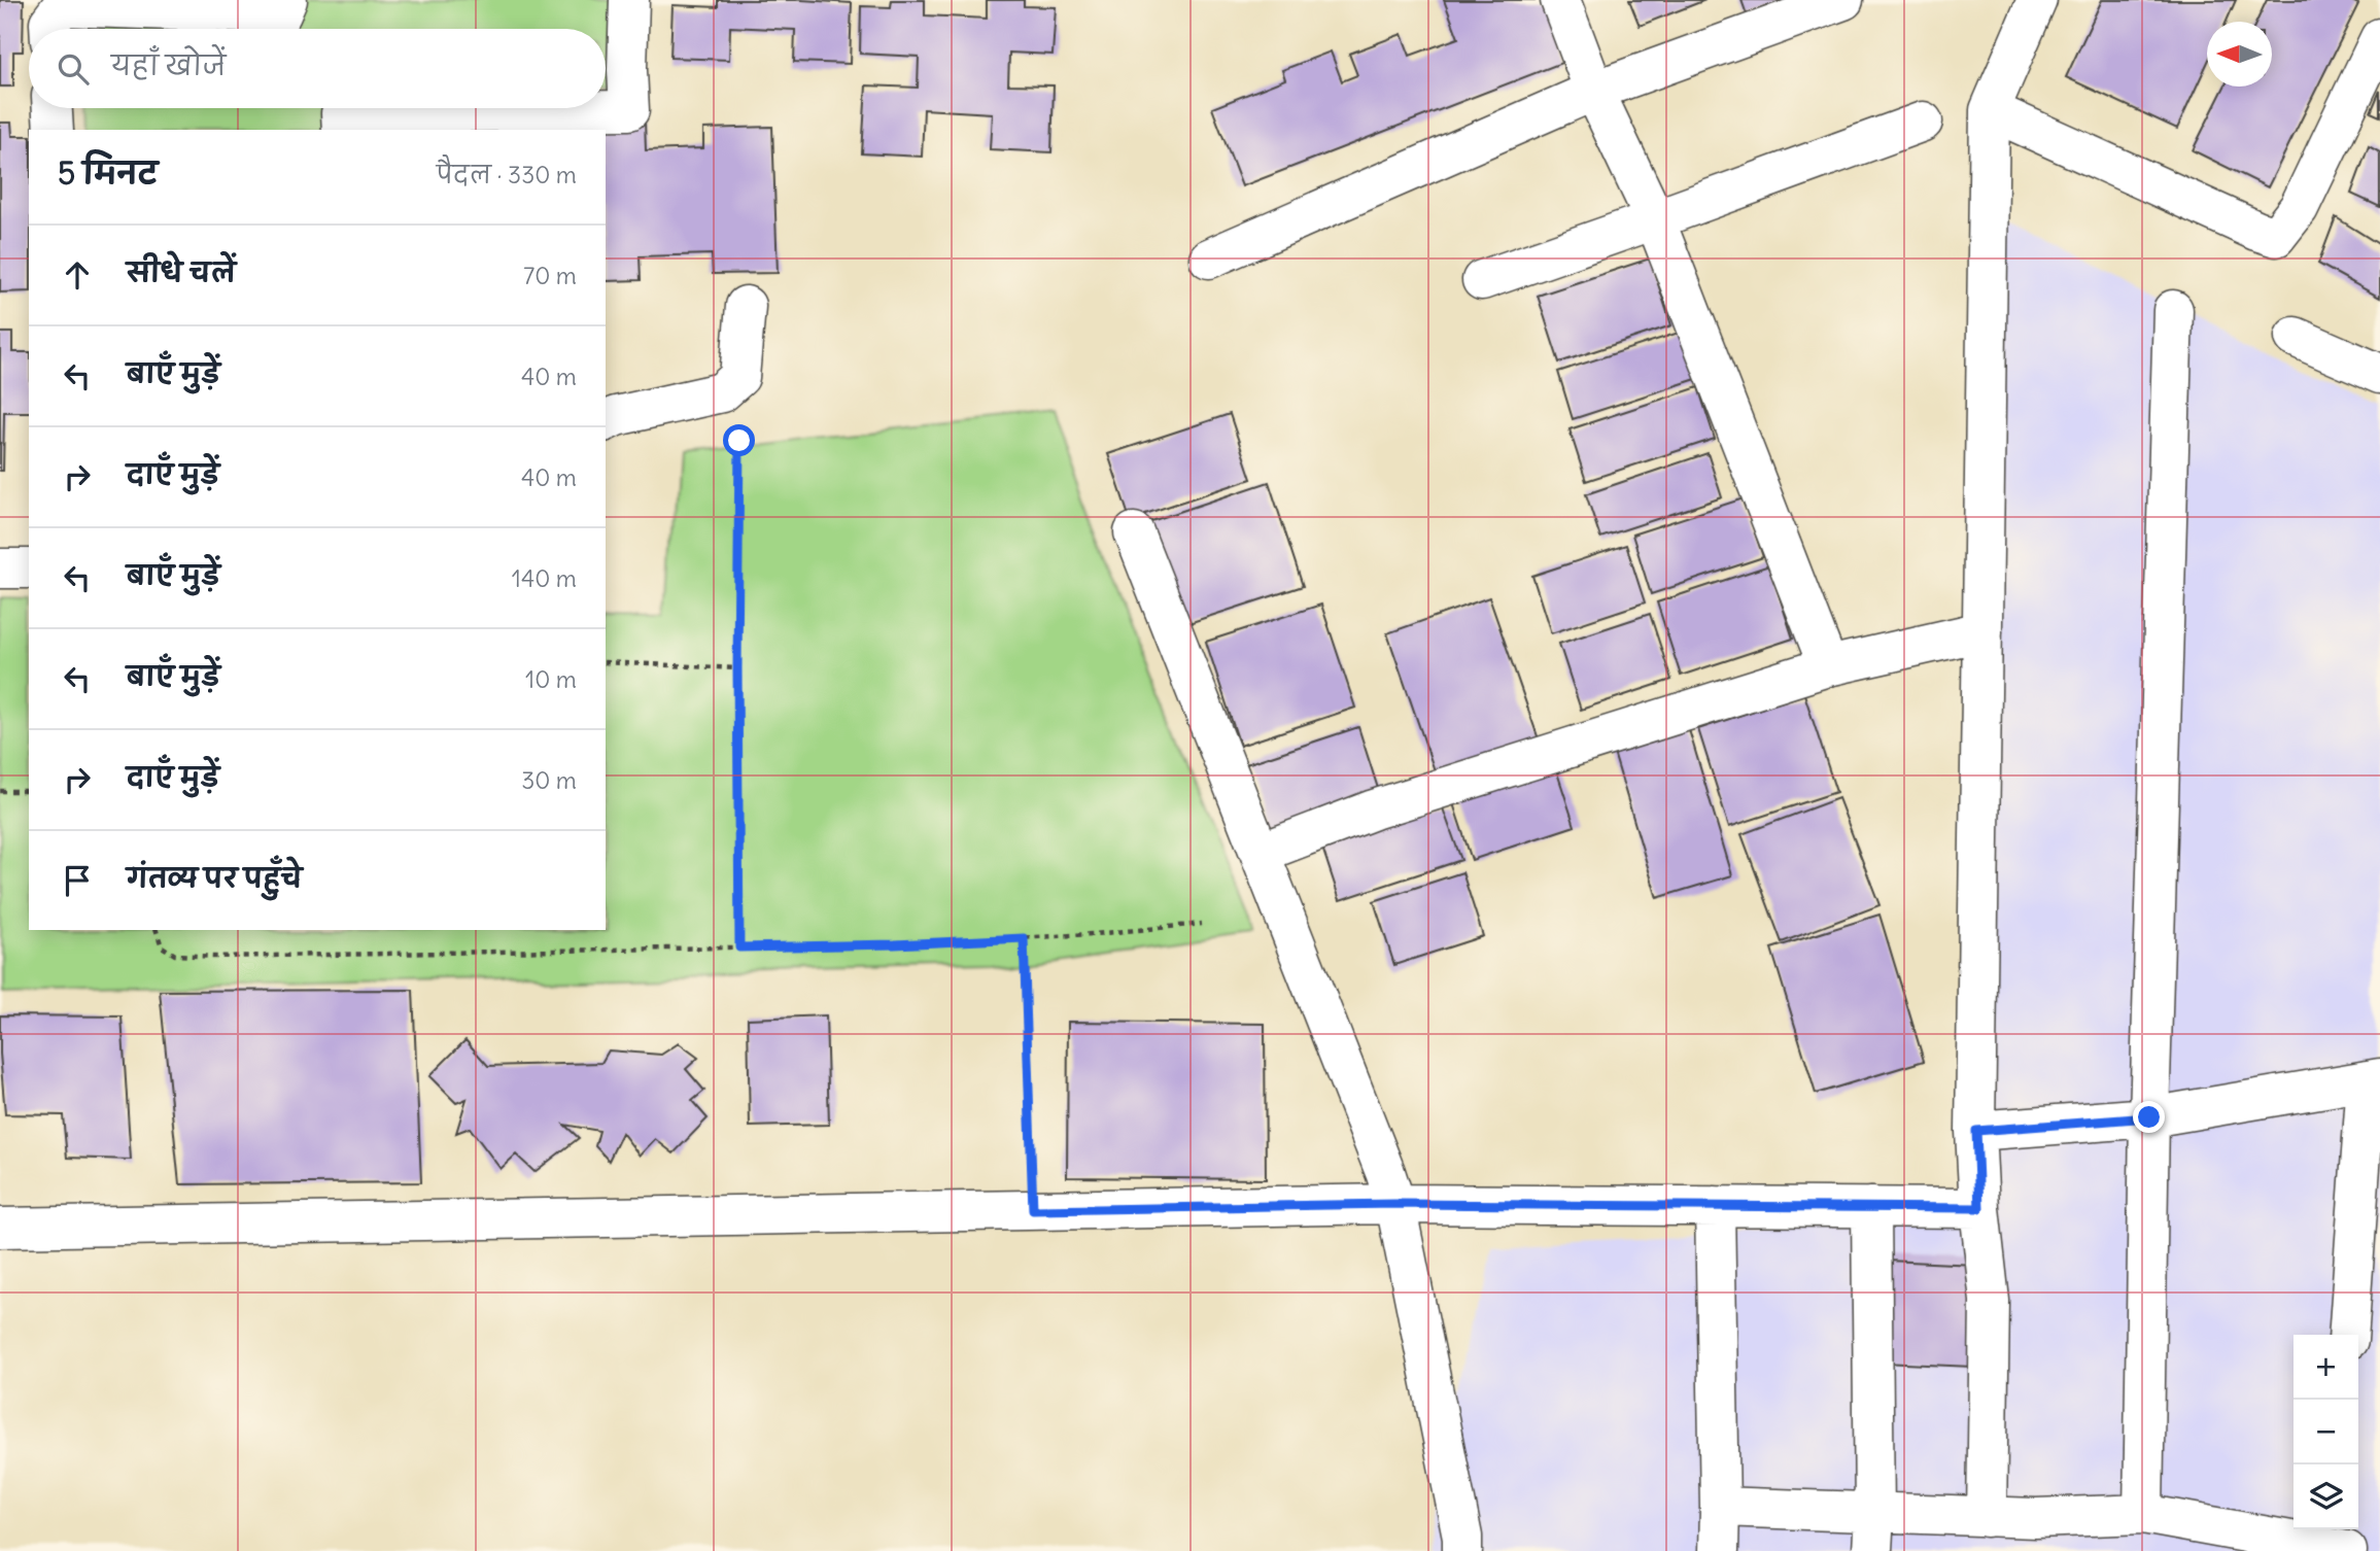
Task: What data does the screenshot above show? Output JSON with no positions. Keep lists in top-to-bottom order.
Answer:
{
  "north": "left",
  "page": {
    "search": "यहाँ खोजें",
    "heading": ["5 मिनट", "पैदल · 330 m"],
    "list": [
      ["सीधे चलें", "70 m"],
      ["बाएँ मुड़ें", "40 m"],
      ["दाएँ मुड़ें", "40 m"],
      ["बाएँ मुड़ें", "140 m"],
      ["बाएँ मुड़ें", "10 m"],
      ["दाएँ मुड़ें", "30 m"],
      "गंतव्य पर पहुँचे"
    ],
    "map_buttons": ["+", "−"]
  }
}
